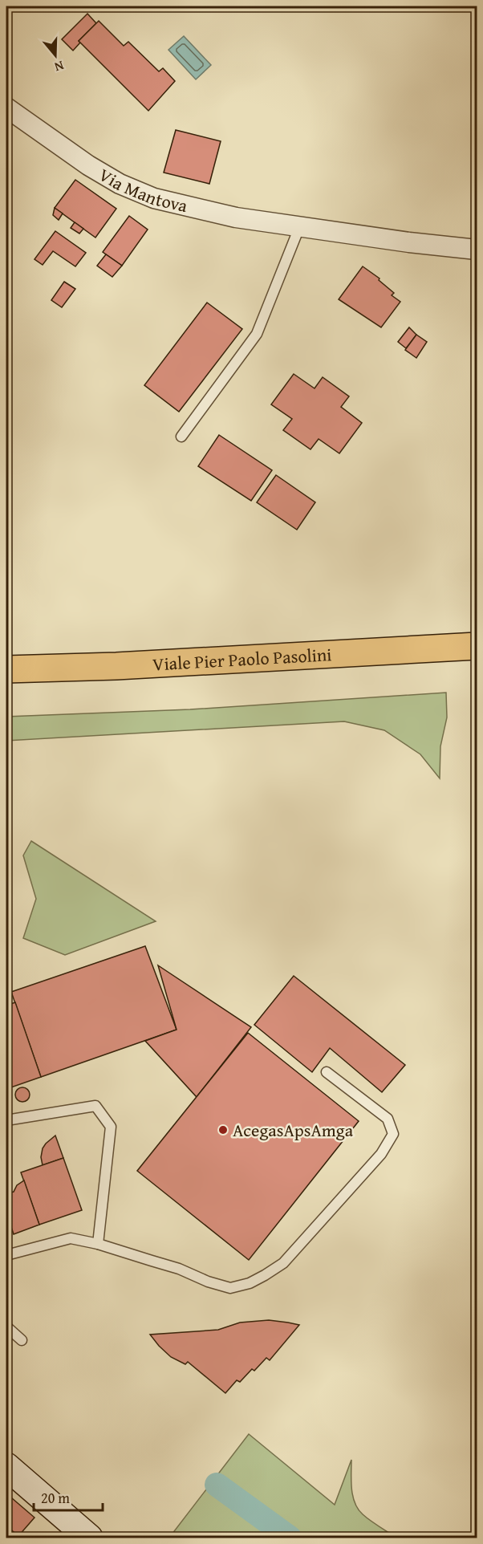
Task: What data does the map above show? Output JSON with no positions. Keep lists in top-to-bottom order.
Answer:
{
  "streets": {
    "main road": ["Viale Pier Paolo Pasolini"],
    "street": ["Via Mantova"]
  },
  "places": ["AcegasApsAmga"],
  "scale_bar": "20 m",
  "north": "bottom"
}
